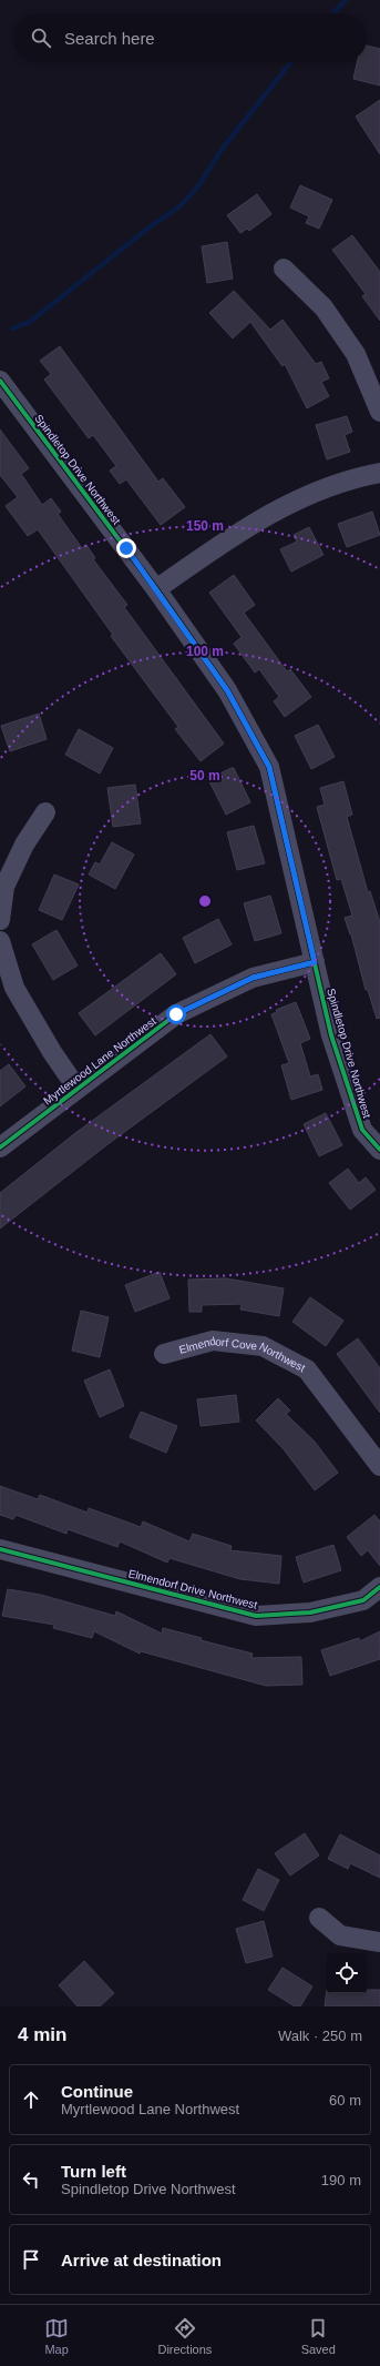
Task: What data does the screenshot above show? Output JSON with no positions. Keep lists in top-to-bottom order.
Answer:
{
  "streets": {
    "street": [
      "Spindletop Drive Northwest",
      "Myrtlewood Lane Northwest",
      "Elmendorf Cove Northwest",
      "Elmendorf Drive Northwest"
    ]
  },
  "crossings": [
    ["Spindletop Drive Northwest", "Myrtlewood Lane Northwest"]
  ],
  "page": {
    "search": "Search here",
    "heading": ["4 min", "Walk · 250 m"],
    "list": [
      ["Continue", "Myrtlewood Lane Northwest", "60 m"],
      ["Turn left", "Spindletop Drive Northwest", "190 m"],
      "Arrive at destination"
    ],
    "nav": ["Map", "Directions", "Saved"]
  },
  "rings": ["150 m", "100 m", "50 m"]
}
